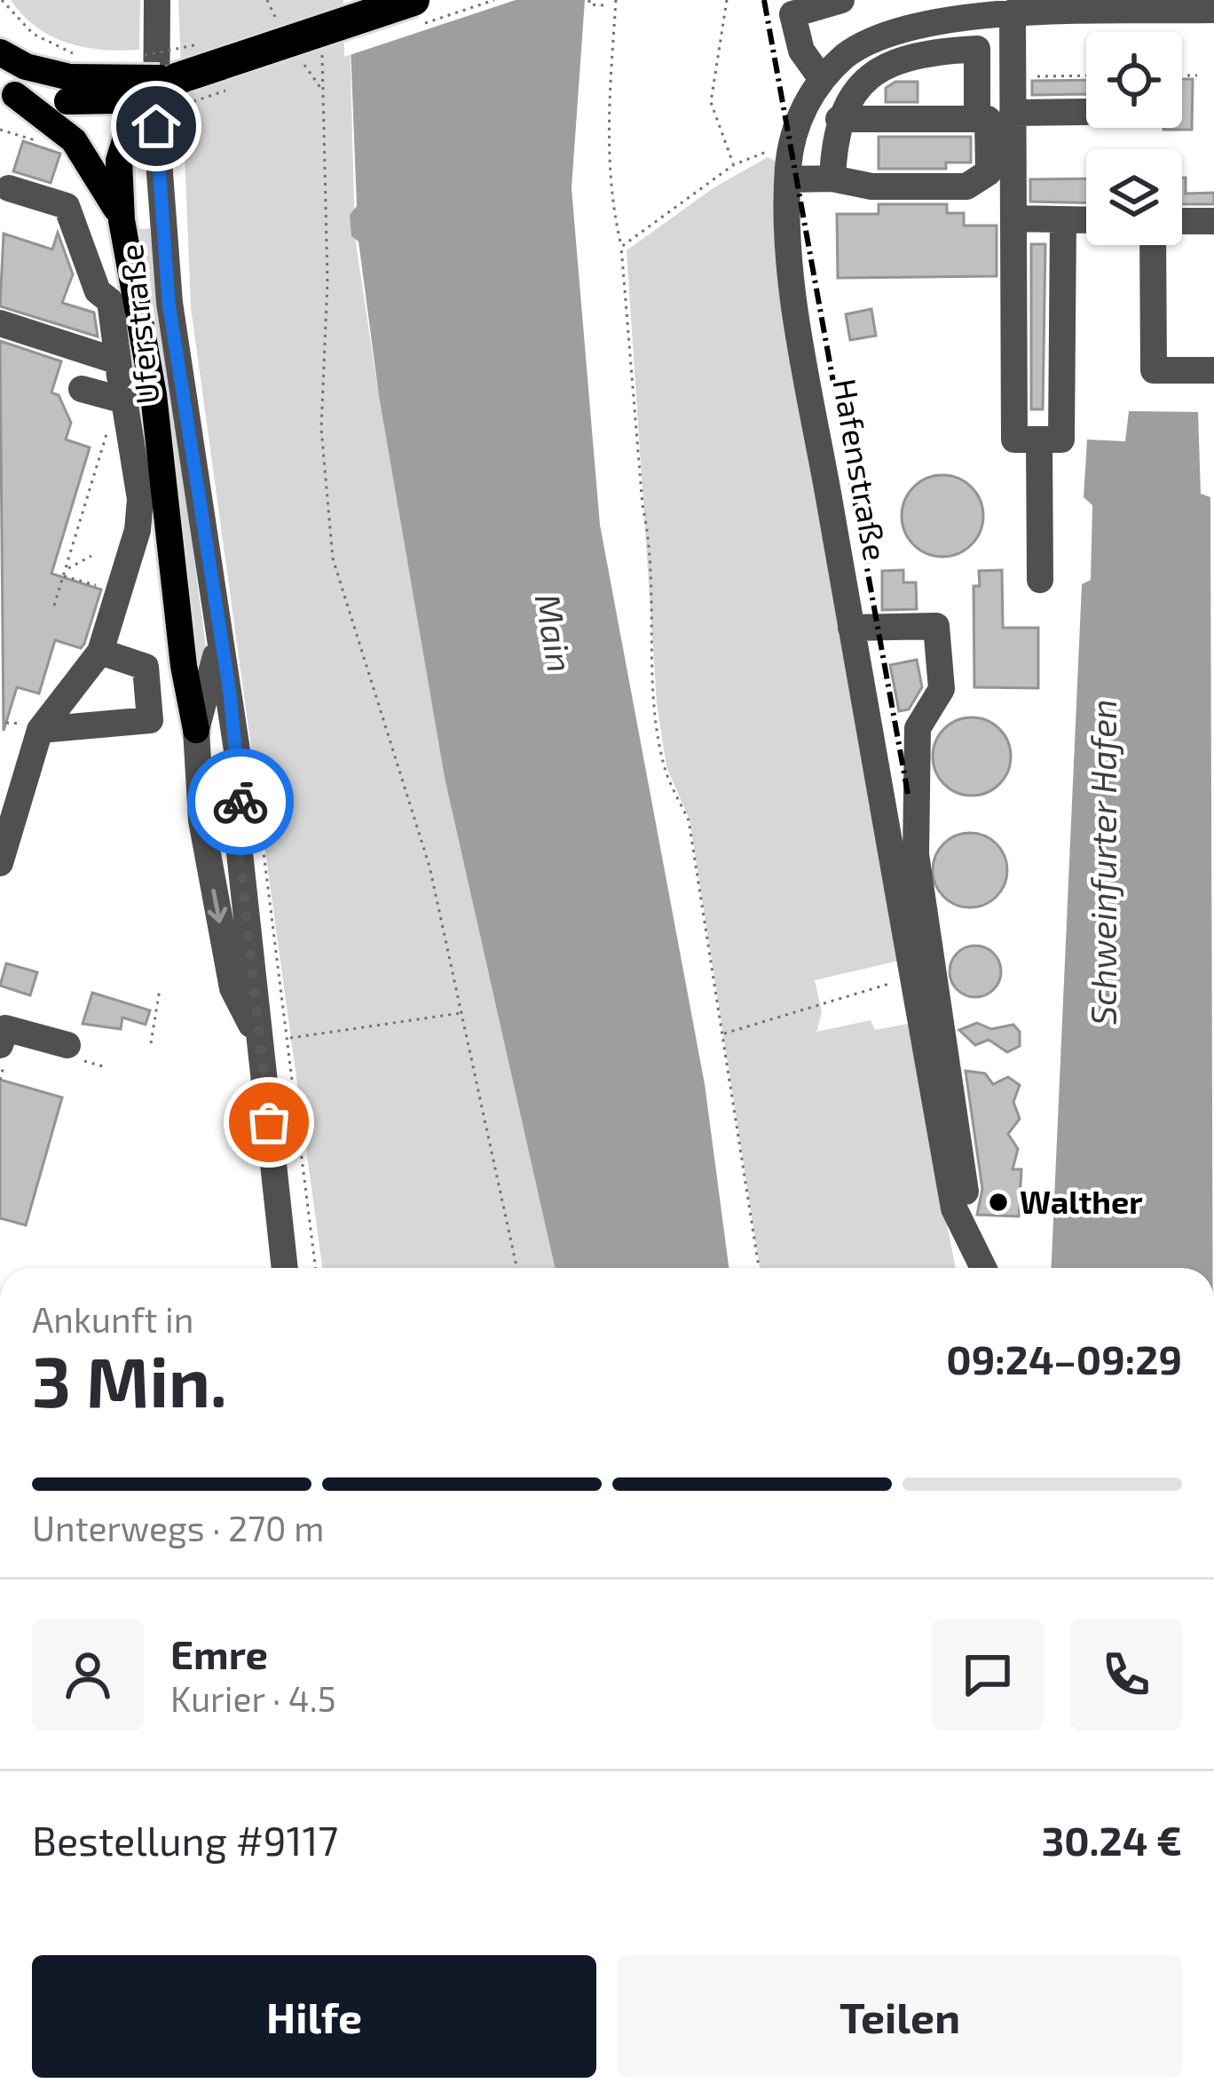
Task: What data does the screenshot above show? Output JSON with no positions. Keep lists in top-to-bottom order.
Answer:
{
  "streets": {
    "street": ["Uferstraße", "Hafenstraße"]
  },
  "water": ["Main", "Schweinfurter Hafen"],
  "places": ["Walther"],
  "page": {
    "heading": ["3 Min.", "Ankunft in", "09:24–09:29"],
    "panel": [
      "Emre",
      "Kurier · 4.5",
      "Bestellung #9117",
      "30.24 €"
    ],
    "bar": "Unterwegs · 270 m",
    "buttons": ["Hilfe", "Teilen"]
  }
}
